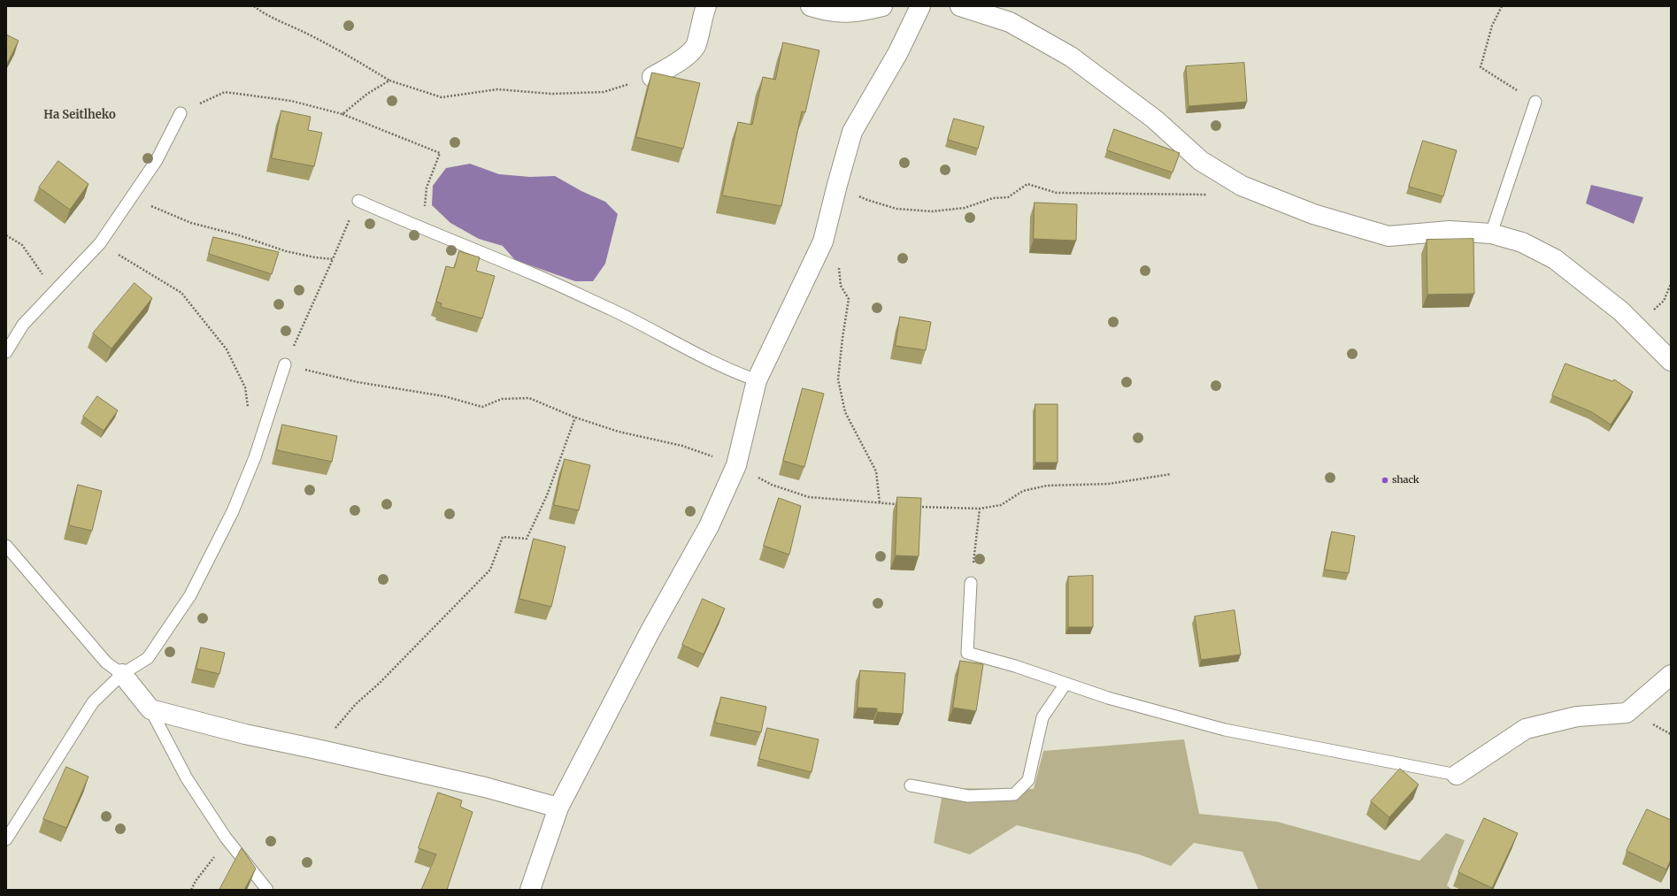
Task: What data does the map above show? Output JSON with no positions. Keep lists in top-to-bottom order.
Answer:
{
  "districts": ["Ha Seitlheko"],
  "places": ["shack"]
}
